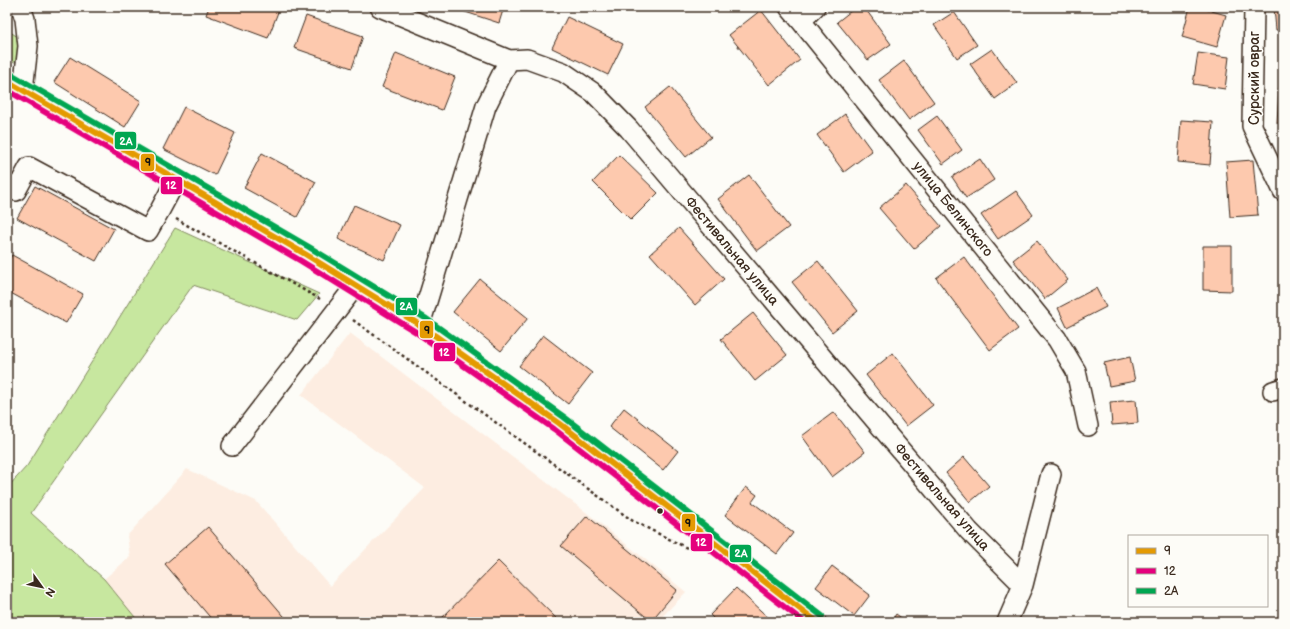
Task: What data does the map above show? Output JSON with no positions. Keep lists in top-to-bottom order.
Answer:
{
  "streets": {
    "street": ["Сурский овраг", "улица Белинского", "Фестивальная улица"]
  },
  "lines": ["transit line 2А", "transit line 9", "transit line 12"],
  "legend": ["9", "12", "2А"],
  "north": "bottom right"
}
